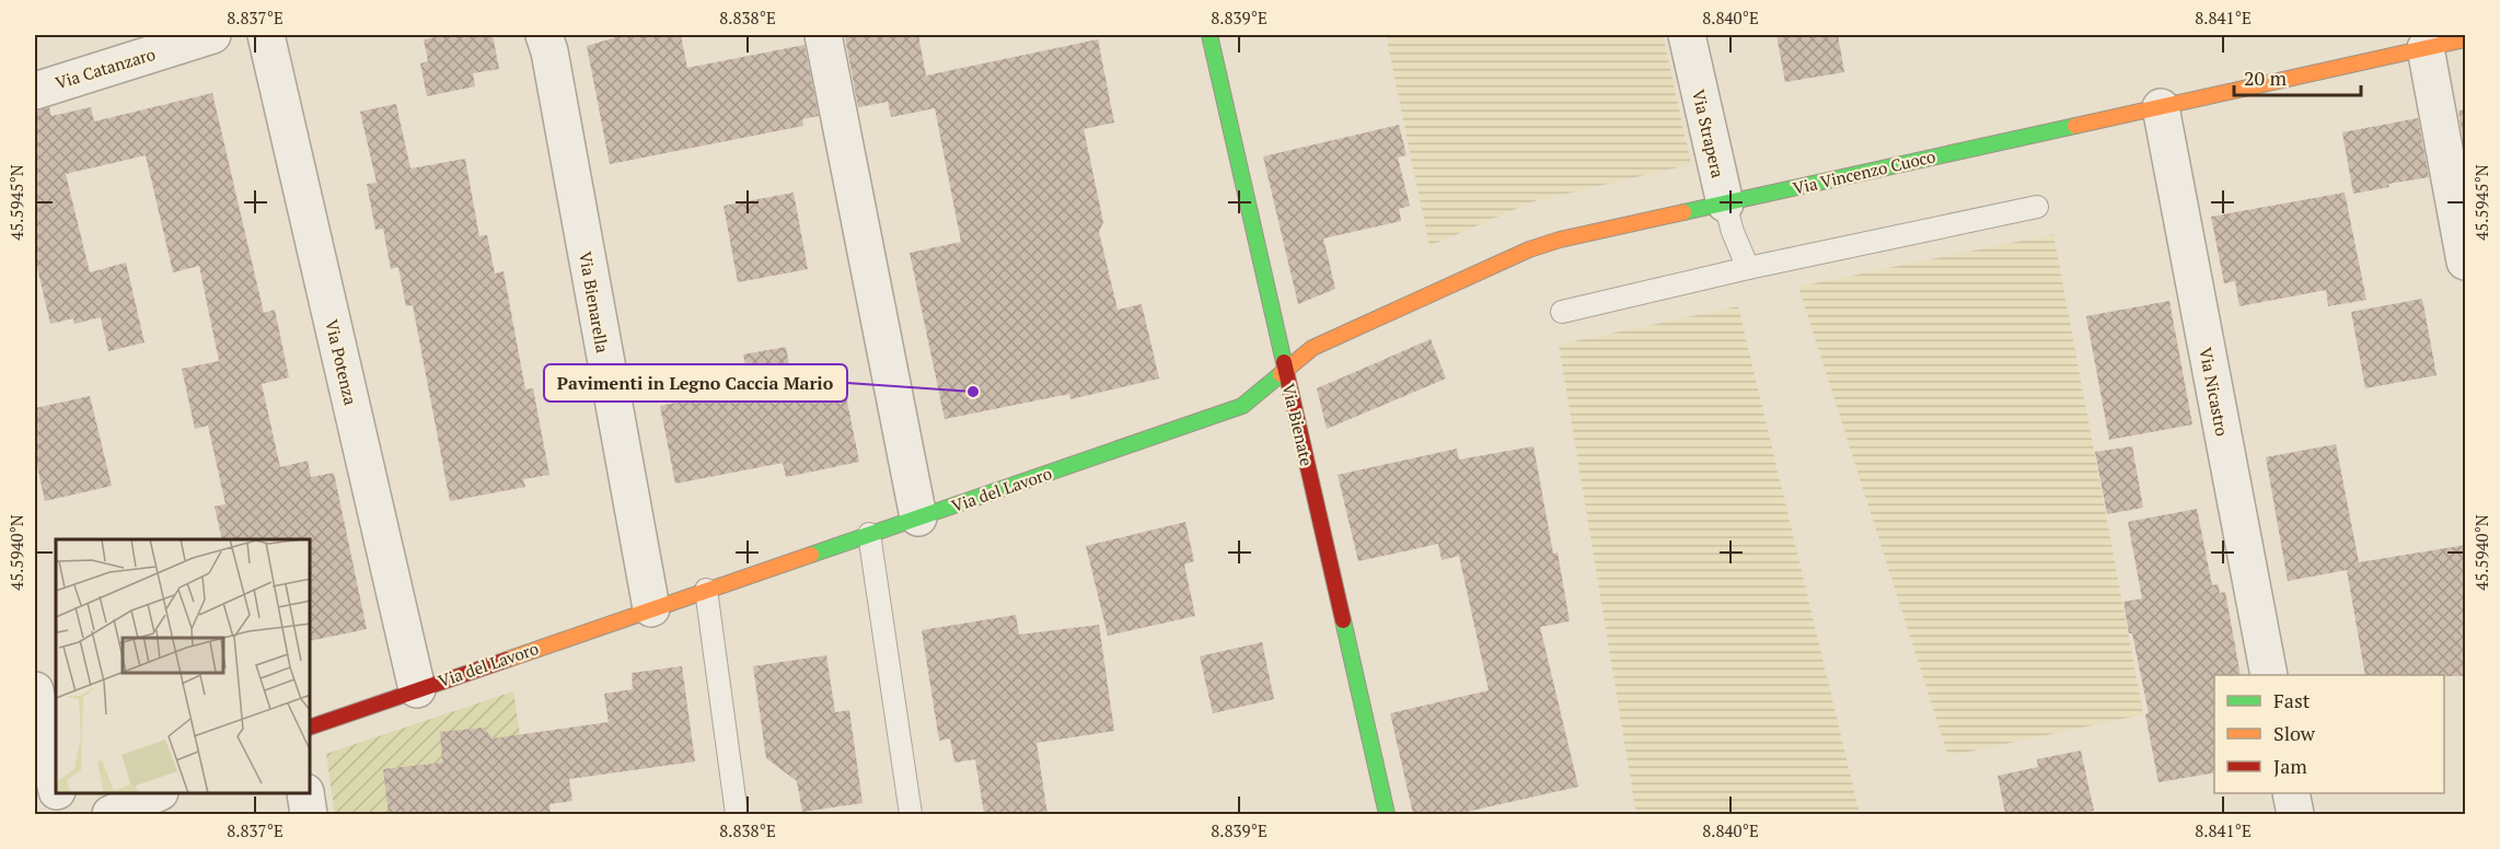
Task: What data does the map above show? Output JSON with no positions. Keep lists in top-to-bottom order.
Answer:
{
  "streets": {
    "street": [
      "Via Catanzaro",
      "Via Strapera",
      "Via Vincenzo Cuoco",
      "Via Bienarella",
      "Via Potenza",
      "Via Nicastro",
      "Via Bienate",
      "Via del Lavoro"
    ]
  },
  "crossings": [
    ["Via Strapera", "Via Vincenzo Cuoco"],
    ["Via Vincenzo Cuoco", "Via Nicastro"],
    ["Via Vincenzo Cuoco", "Via Bienate"],
    ["Via Vincenzo Cuoco", "Via del Lavoro"],
    ["Via Bienarella", "Via del Lavoro"],
    ["Via Potenza", "Via del Lavoro"],
    ["Via Bienate", "Via del Lavoro"]
  ],
  "places": ["Pavimenti in Legno Caccia Mario"],
  "legend": ["Fast", "Slow", "Jam"],
  "scale_bar": "20 m",
  "coordinates": [
    "8.837°E",
    "8.838°E",
    "8.839°E",
    "8.840°E",
    "8.841°E",
    "45.5945°N",
    "45.5940°N"
  ]
}
